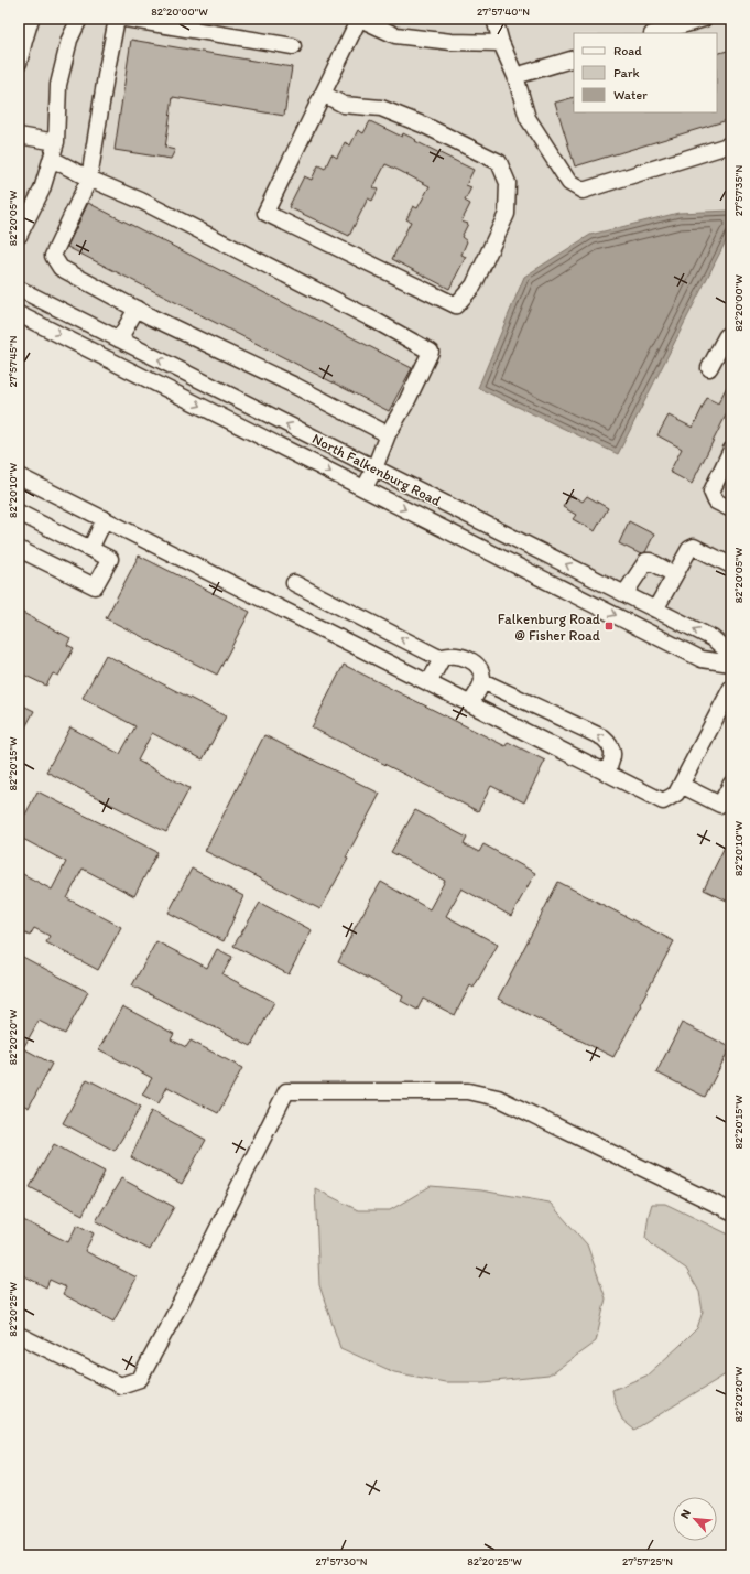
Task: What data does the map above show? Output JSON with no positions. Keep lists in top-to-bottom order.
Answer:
{
  "streets": {
    "street": ["North Falkenburg Road"]
  },
  "places": {
    "transit": ["Falkenburg Road @ Fisher Road"]
  },
  "legend": ["Road", "Park", "Water"],
  "north": "top left",
  "coordinates": [
    "82°20'00\"W",
    "27°57'40\"N",
    "27°57'35\"N",
    "82°20'05\"W",
    "27°57'45\"N",
    "82°20'10\"W",
    "82°20'15\"W",
    "82°20'20\"W",
    "82°20'25\"W",
    "27°57'30\"N",
    "27°57'25\"N"
  ]
}
